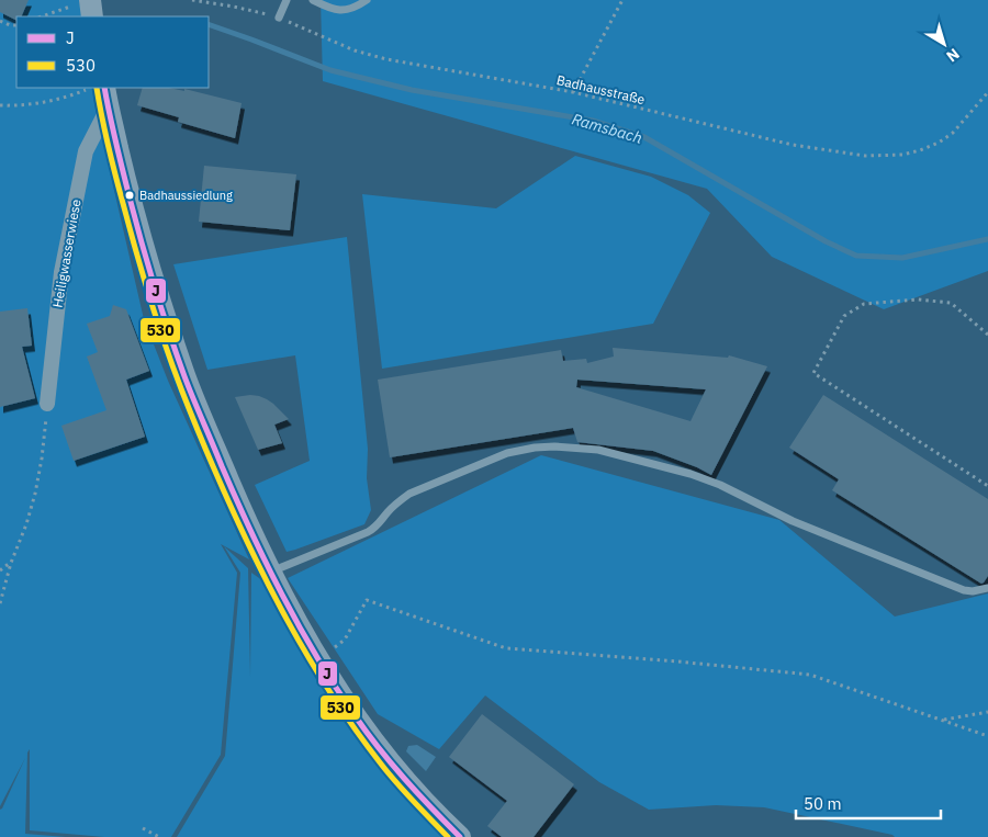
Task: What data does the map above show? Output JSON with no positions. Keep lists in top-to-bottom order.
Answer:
{
  "streets": {
    "street": ["Heiligwasserwiese"],
    "path": ["Badhausstraße"]
  },
  "water": ["Ramsbach"],
  "places": ["Badhaussiedlung"],
  "lines": ["transit line J", "transit line 530"],
  "legend": ["J", "530"],
  "scale_bar": "50 m",
  "north": "bottom right"
}
